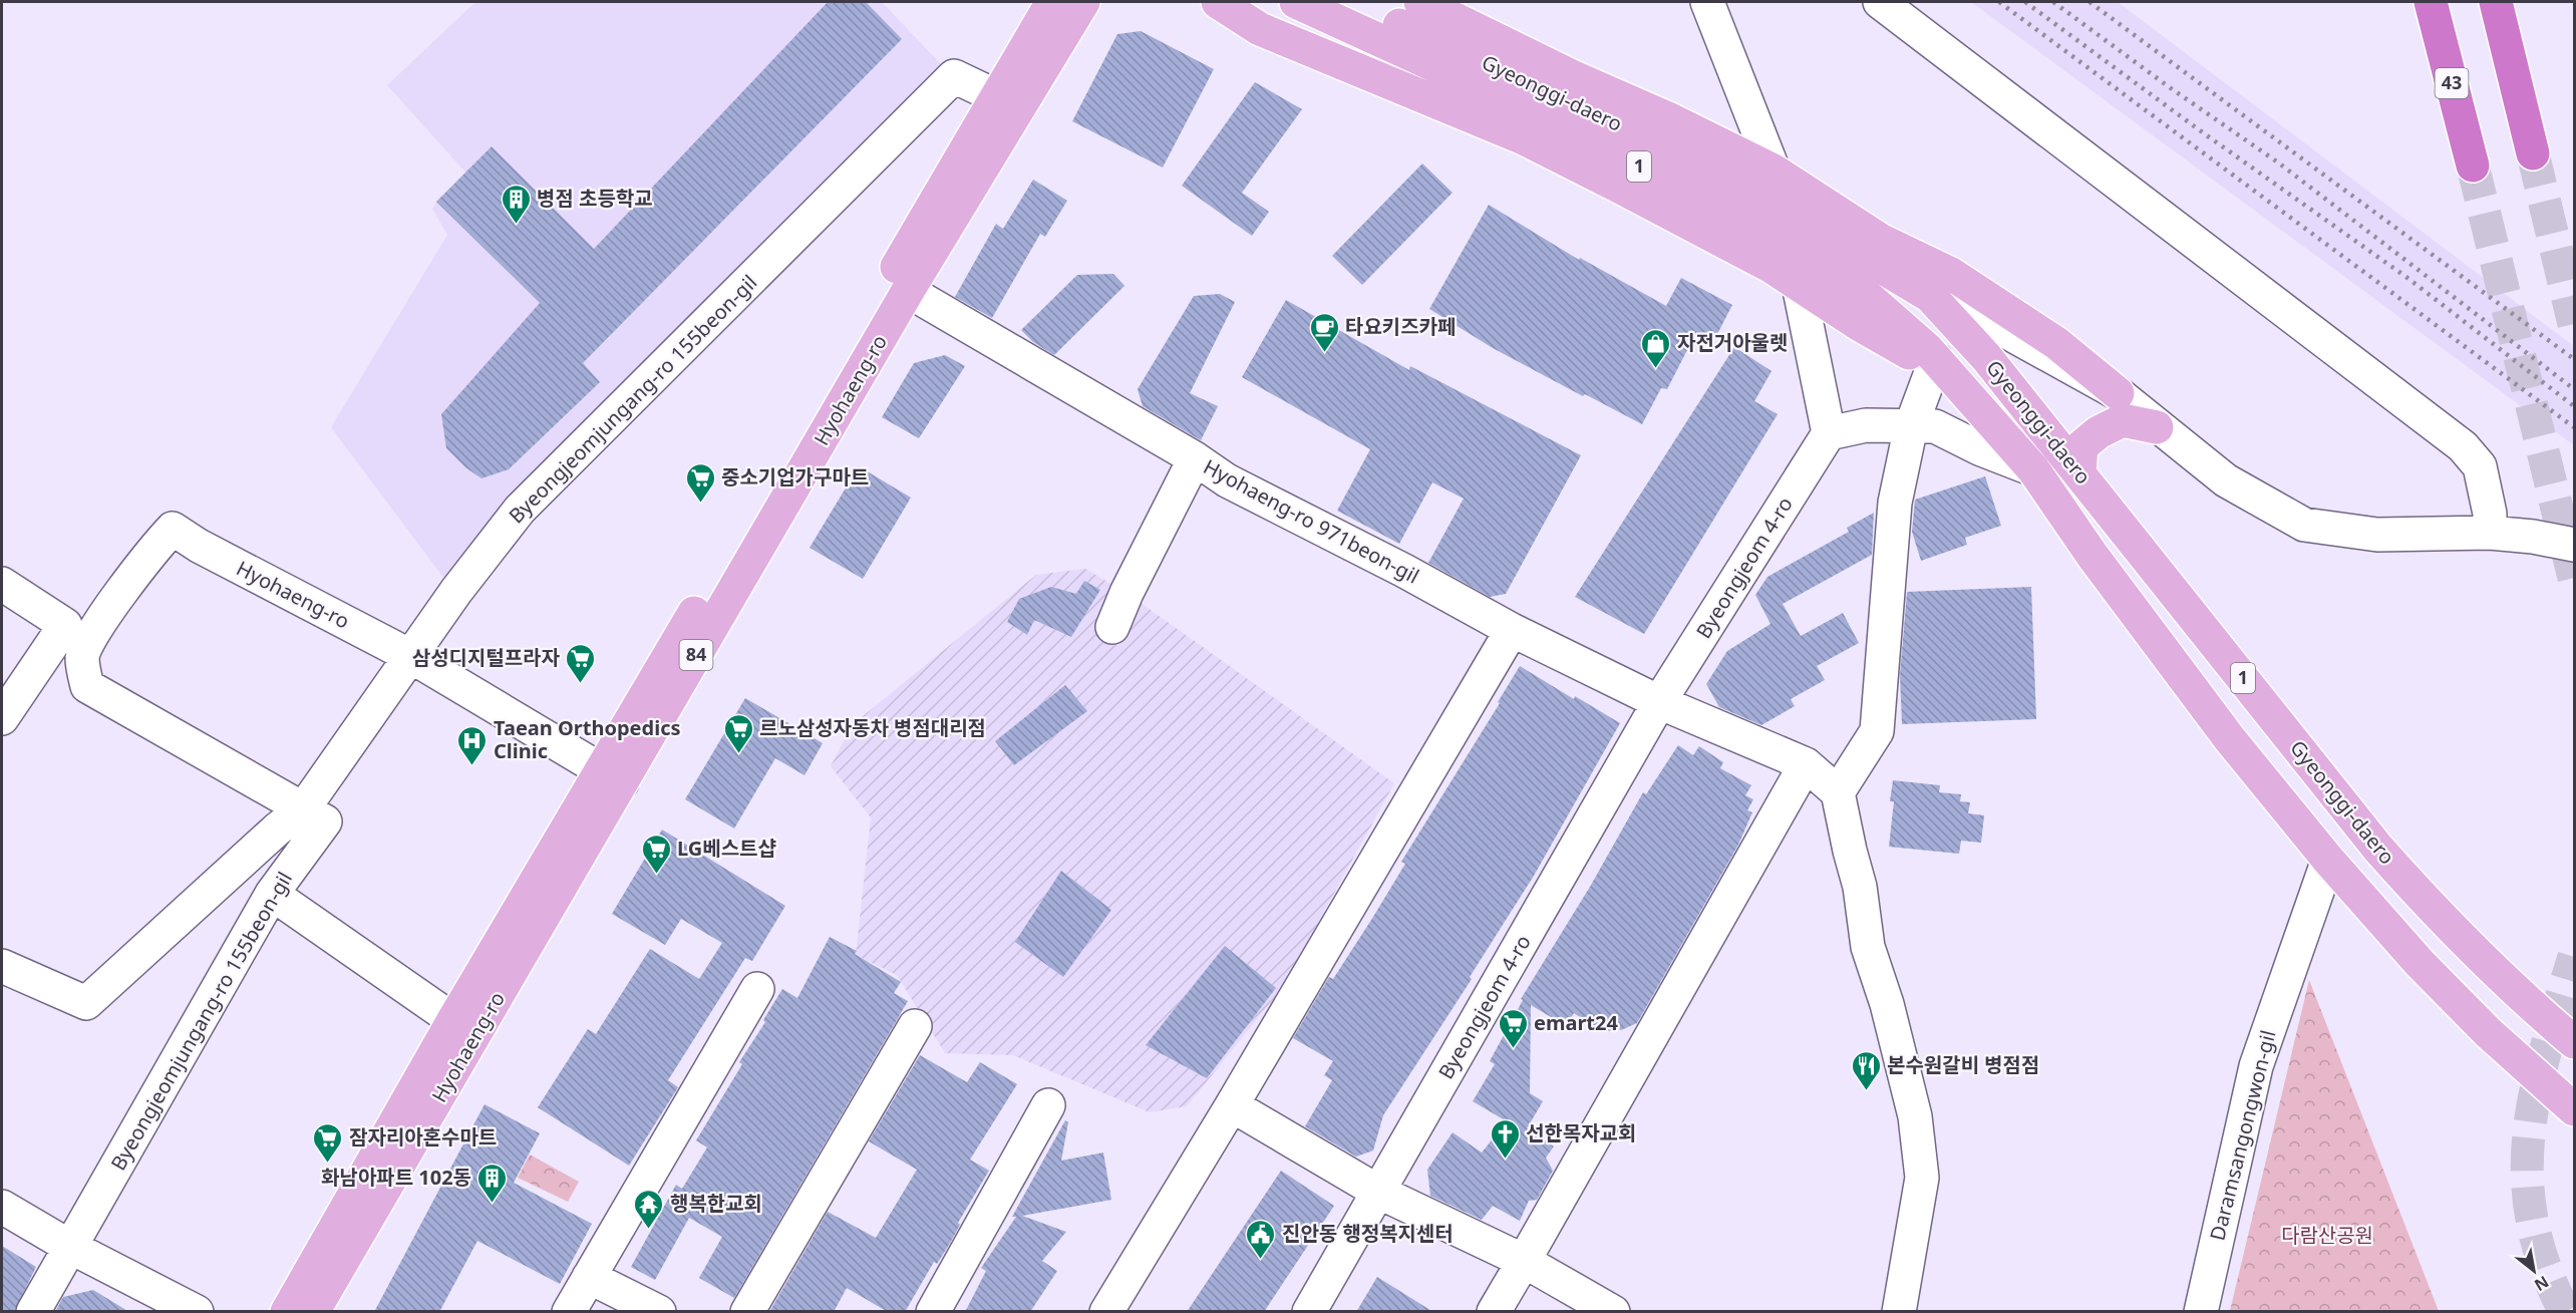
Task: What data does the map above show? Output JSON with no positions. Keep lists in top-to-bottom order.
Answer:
{
  "streets": {
    "highway": ["43"],
    "main road": [
      "Gyeonggi-daero",
      "1",
      "Hyohaeng-ro",
      "84"
    ],
    "street": [
      "Byeongjeomjungang-ro 155beon-gil",
      "Hyohaeng-ro 971beon-gil",
      "Byeongjeom 4-ro",
      "Daramsangongwon-gil"
    ]
  },
  "crossings": [
    ["Gyeonggi-daero", "Daramsangongwon-gil"],
    ["Hyohaeng-ro", "Byeongjeomjungang-ro 155beon-gil"],
    ["Hyohaeng-ro", "Hyohaeng-ro 971beon-gil"],
    ["Hyohaeng-ro 971beon-gil", "Byeongjeom 4-ro"]
  ],
  "parks": ["다람산공원"],
  "places": {
    "building": ["병점 초등학교", "화남아파트 102동"],
    "cafe": ["타요키즈카페"],
    "shop": ["자전거아울렛"],
    "supermarket": [
      "중소기업가구마트",
      "삼성디지털프라자",
      "르노삼성자동차 병점대리점",
      "LG베스트샵",
      "emart24",
      "잠자리아혼수마트"
    ],
    "hospital": ["Taean Orthopedics Clinic"],
    "restaurant": ["본수원갈비 병점점"],
    "church": ["선한목자교회"],
    "temple": ["행복한교회"],
    "public building": ["진안동 행정복지센터"]
  },
  "north": "bottom right"
}
